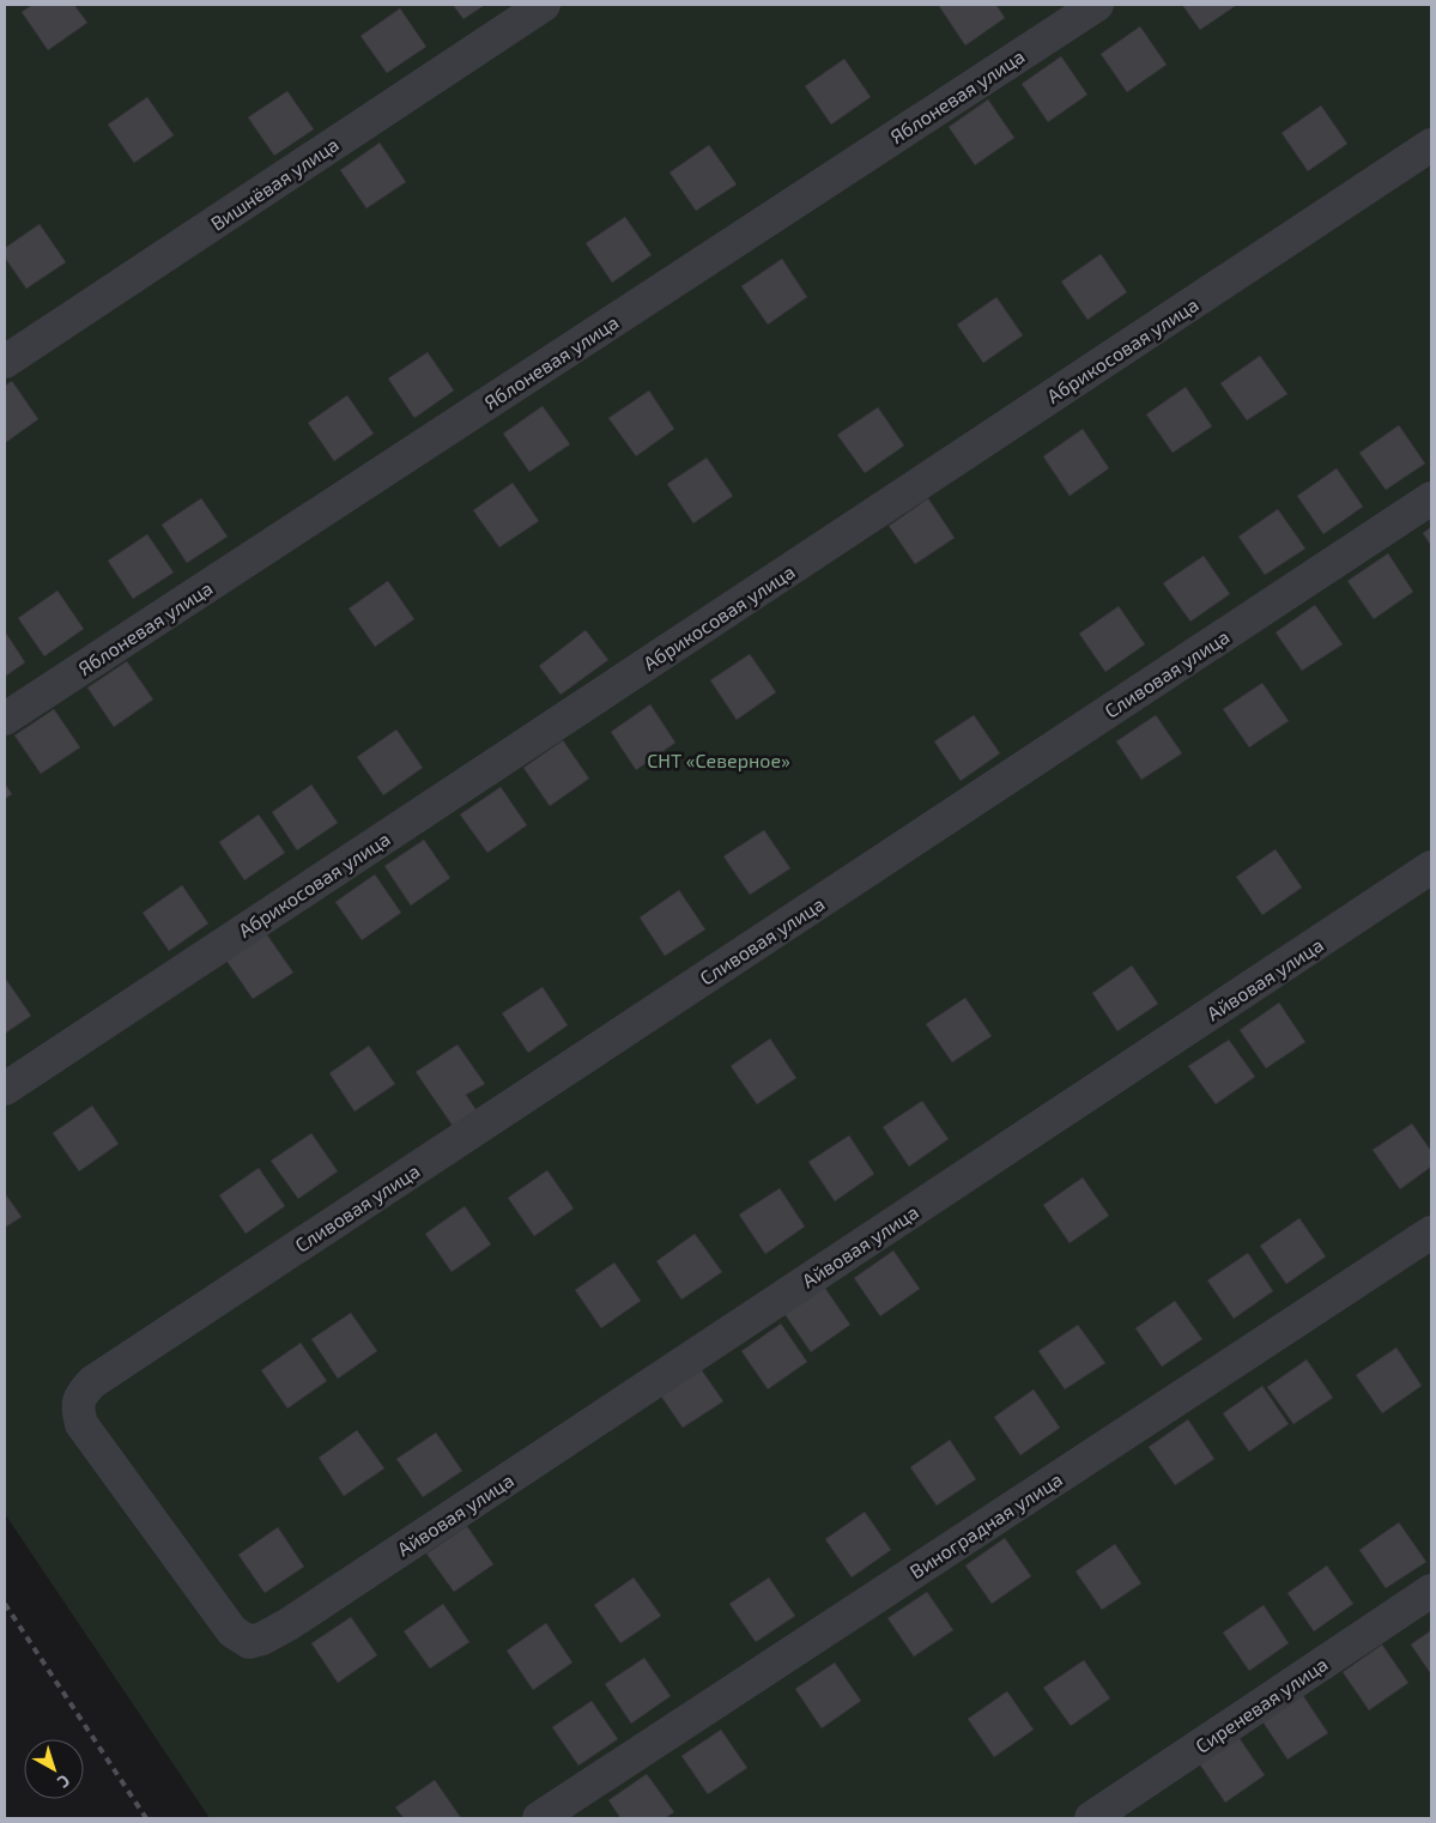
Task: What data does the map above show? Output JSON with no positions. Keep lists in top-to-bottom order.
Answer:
{
  "streets": {
    "street": [
      "Яблоневая улица",
      "Вишнёвая улица",
      "Абрикосовая улица",
      "Сливовая улица",
      "Айвовая улица",
      "Виноградная улица",
      "Сиреневая улица"
    ]
  },
  "crossings": [
    ["Сливовая улица", "Айвовая улица"]
  ],
  "parks": ["СНТ «Северное»"],
  "north": "bottom right"
}
